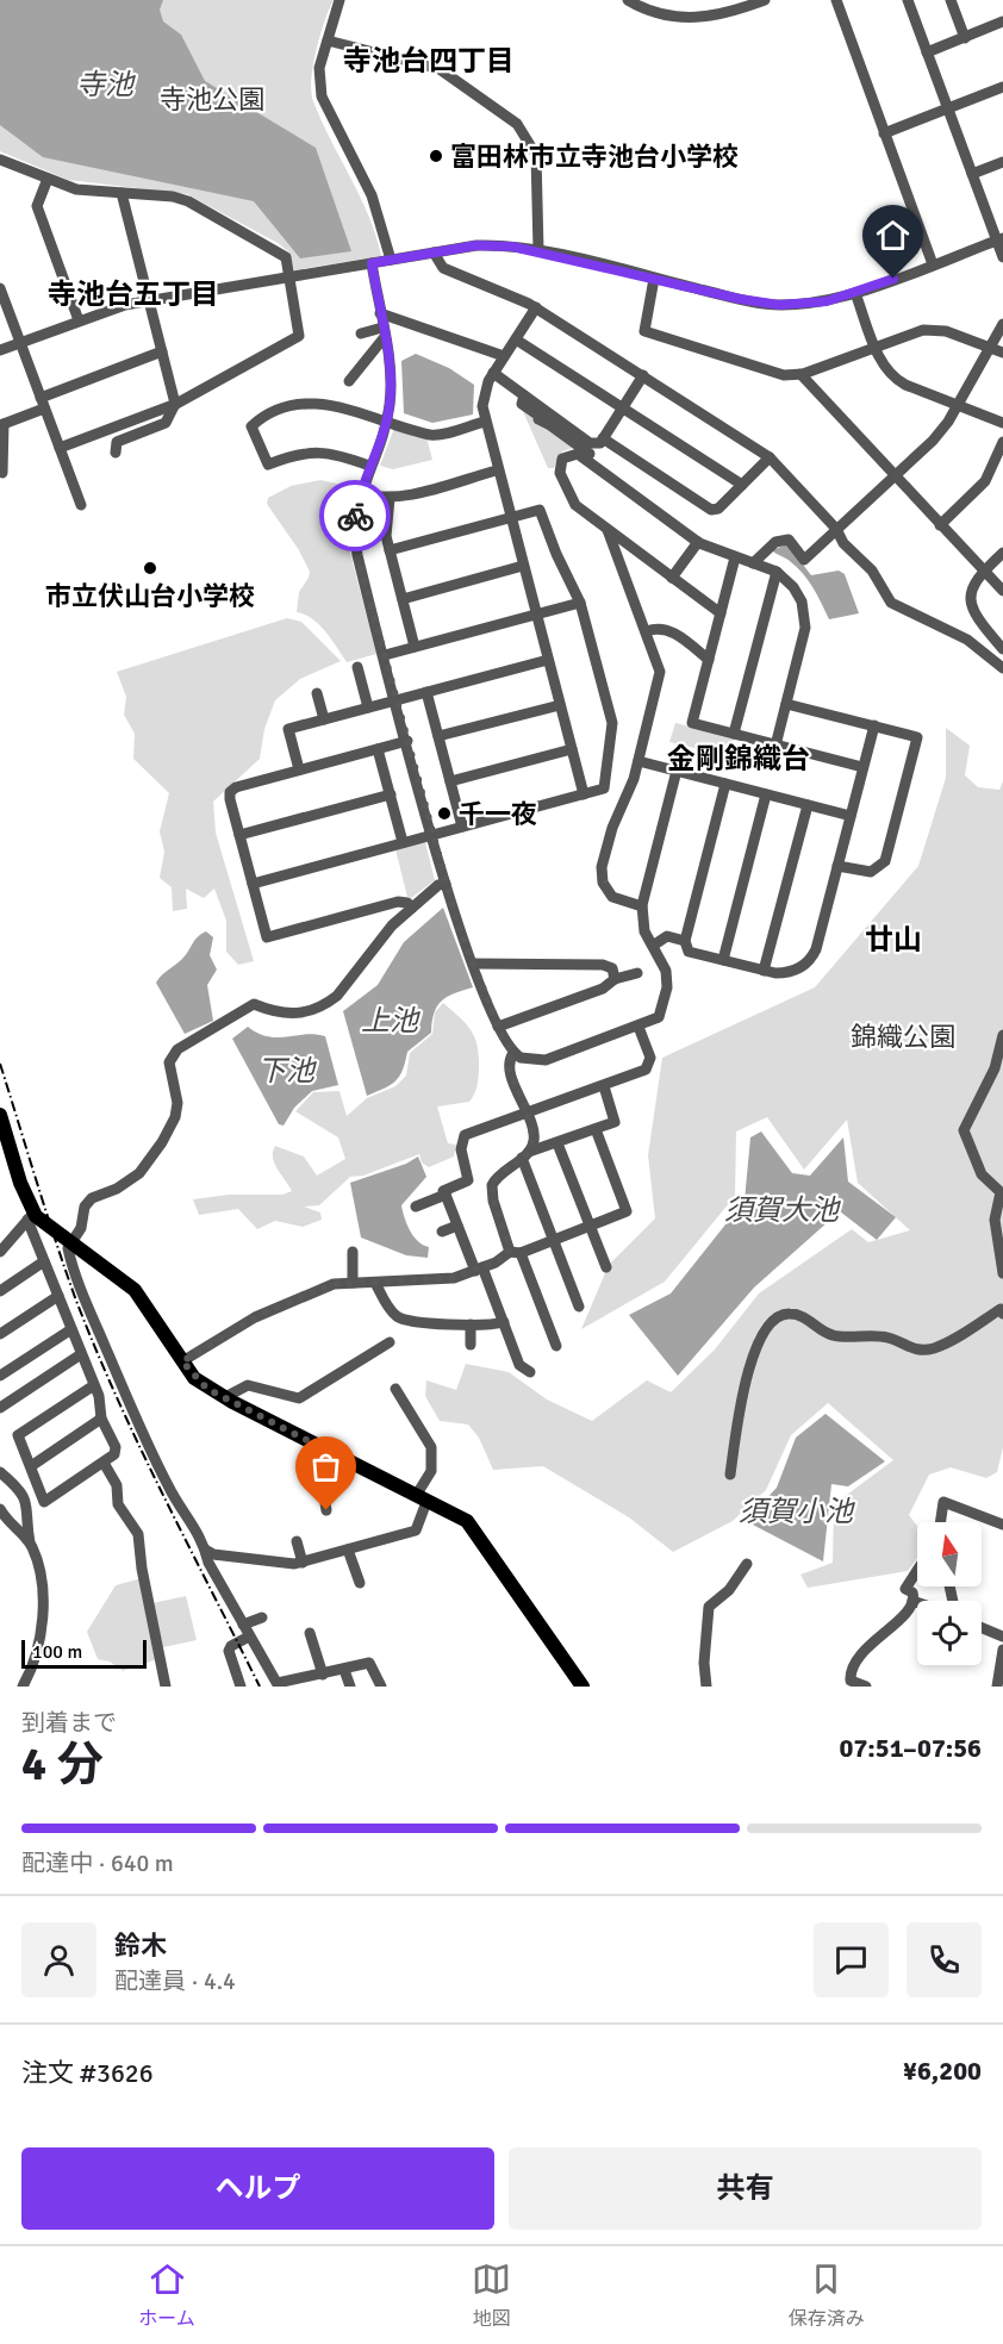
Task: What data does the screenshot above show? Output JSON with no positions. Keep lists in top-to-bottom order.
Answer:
{
  "districts": [
    "寺池台四丁目",
    "寺池台五丁目",
    "金剛錦織台",
    "廿山"
  ],
  "water": [
    "寺池",
    "上池",
    "下池",
    "須賀大池",
    "須賀小池"
  ],
  "parks": ["寺池公園", "錦織公園"],
  "places": ["富田林市立寺池台小学校", "市立伏山台小学校", "千一夜"],
  "scale_bar": "100 m",
  "north": "top",
  "page": {
    "scale": "100 m",
    "heading": ["4 分", "到着まで", "07:51–07:56"],
    "panel": [
      "鈴木",
      "配達員 · 4.4",
      "注文 #3626",
      "¥6,200"
    ],
    "bar": "配達中 · 640 m",
    "buttons": ["ヘルプ", "共有"],
    "tabs": ["ホーム", "地図", "保存済み"]
  }
}
